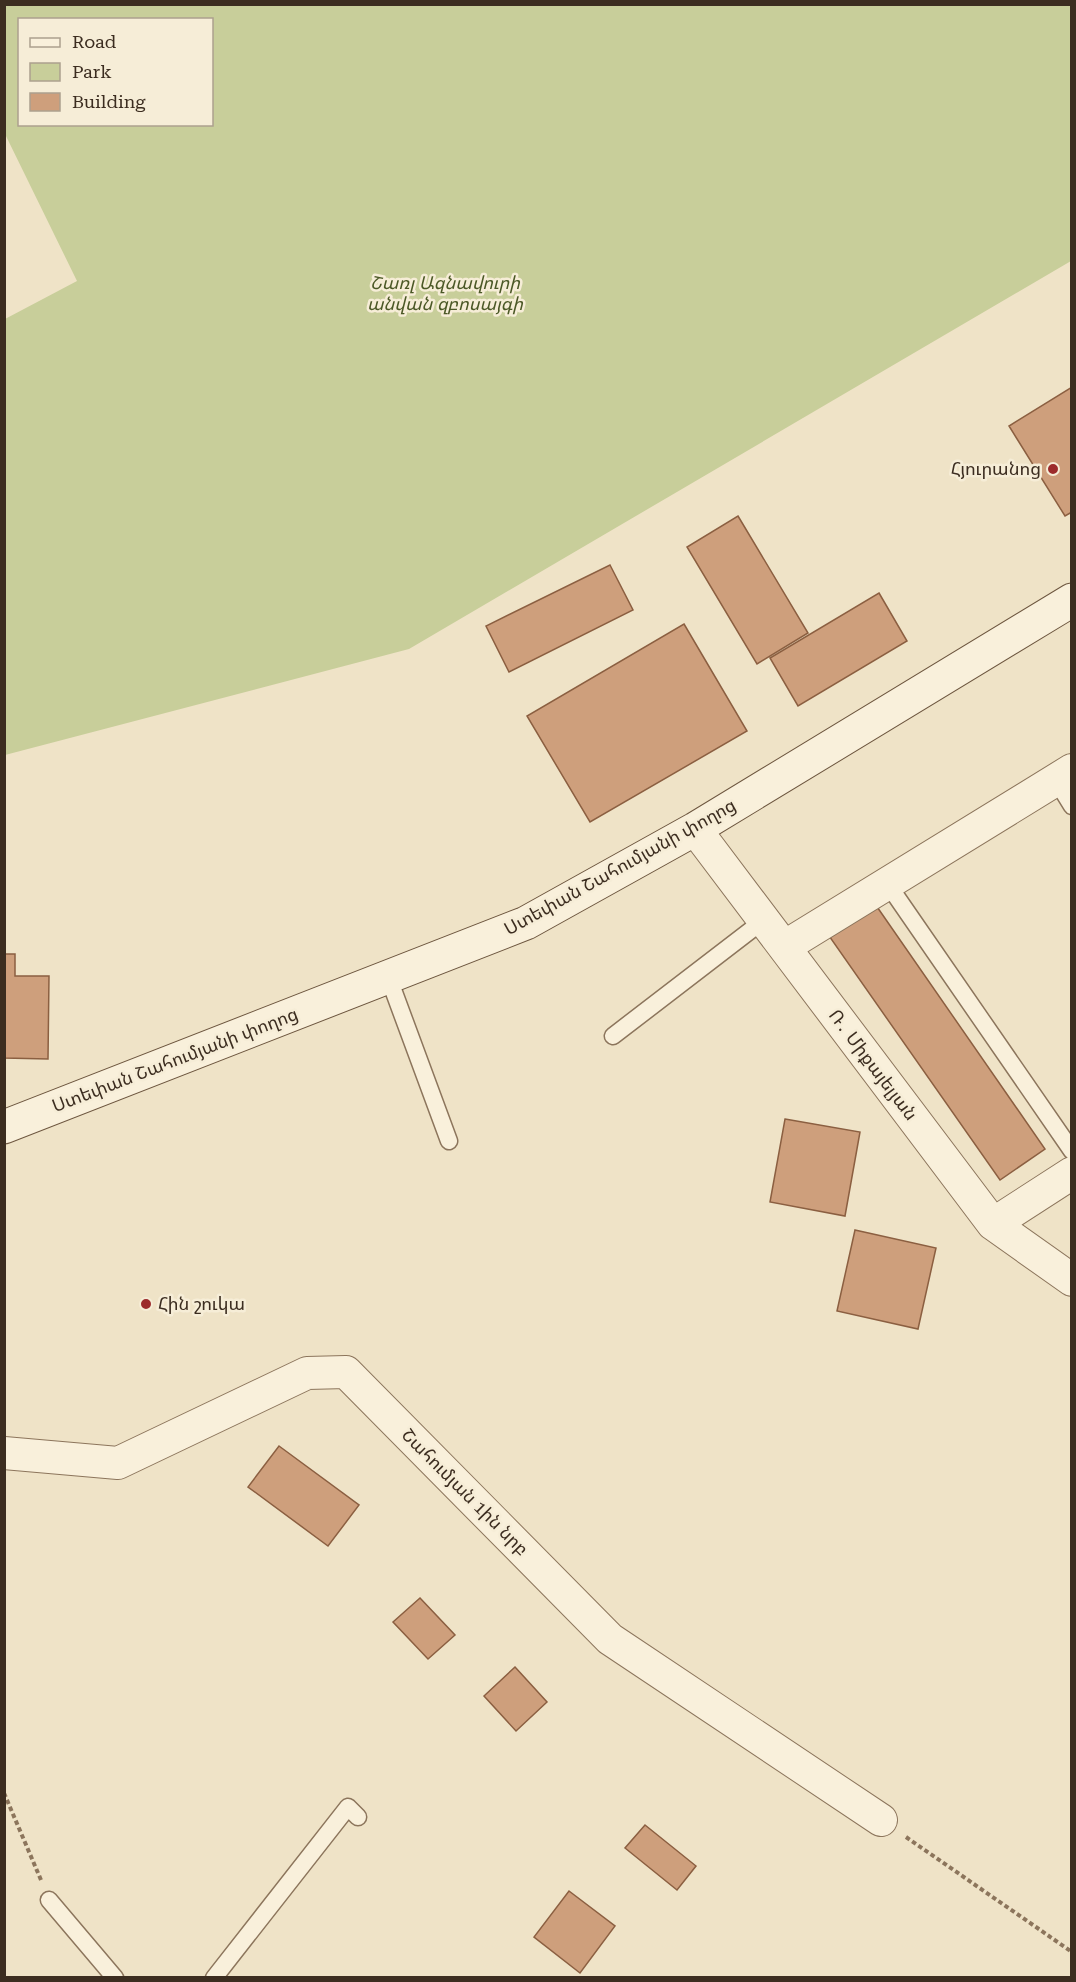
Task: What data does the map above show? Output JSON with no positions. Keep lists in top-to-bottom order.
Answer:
{
  "streets": {
    "main road": ["Ստեփան Շահումյանի փողոց"],
    "street": ["Ռ․ Միքայելյան", "Շահումյան 1ին նրբ"]
  },
  "crossings": [
    ["Ստեփան Շահումյանի փողոց", "Ռ․ Միքայելյան"]
  ],
  "parks": ["Շառլ Ազնավուրի անվան զբոսայգի"],
  "places": ["Հյուրանոց", "Հին շուկա"],
  "legend": ["Road", "Park", "Building"]
}
